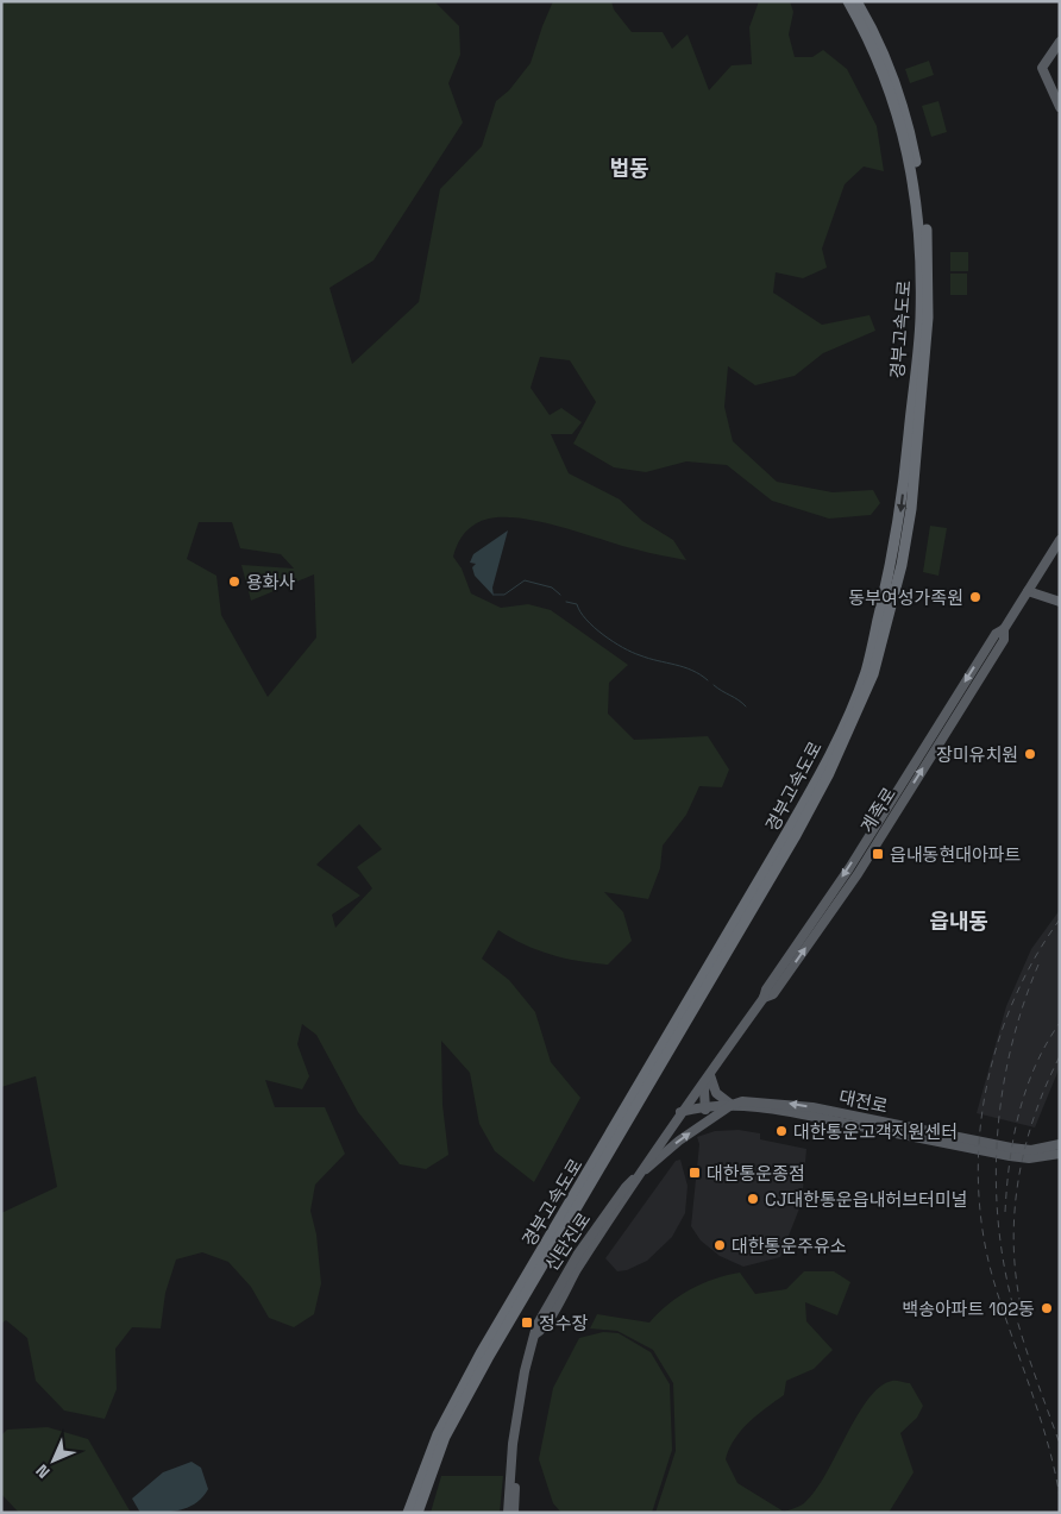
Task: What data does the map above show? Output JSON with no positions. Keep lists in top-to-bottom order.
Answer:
{
  "streets": {
    "highway": ["경부고속도로"],
    "main road": ["계족로", "대전로", "신탄진로"]
  },
  "crossings": [
    ["계족로", "대전로"],
    ["계족로", "신탄진로"],
    ["대전로", "신탄진로"]
  ],
  "districts": ["법동", "읍내동"],
  "places": {
    "other": [
      "용화사",
      "동부여성가족원",
      "장미유치원",
      "대한통운고객지원센터",
      "CJ대한통운읍내허브터미널",
      "대한통운주유소",
      "백송아파트 102동"
    ],
    "transit": ["읍내동현대아파트", "대한통운종점", "정수장"]
  },
  "north": "bottom left"
}
